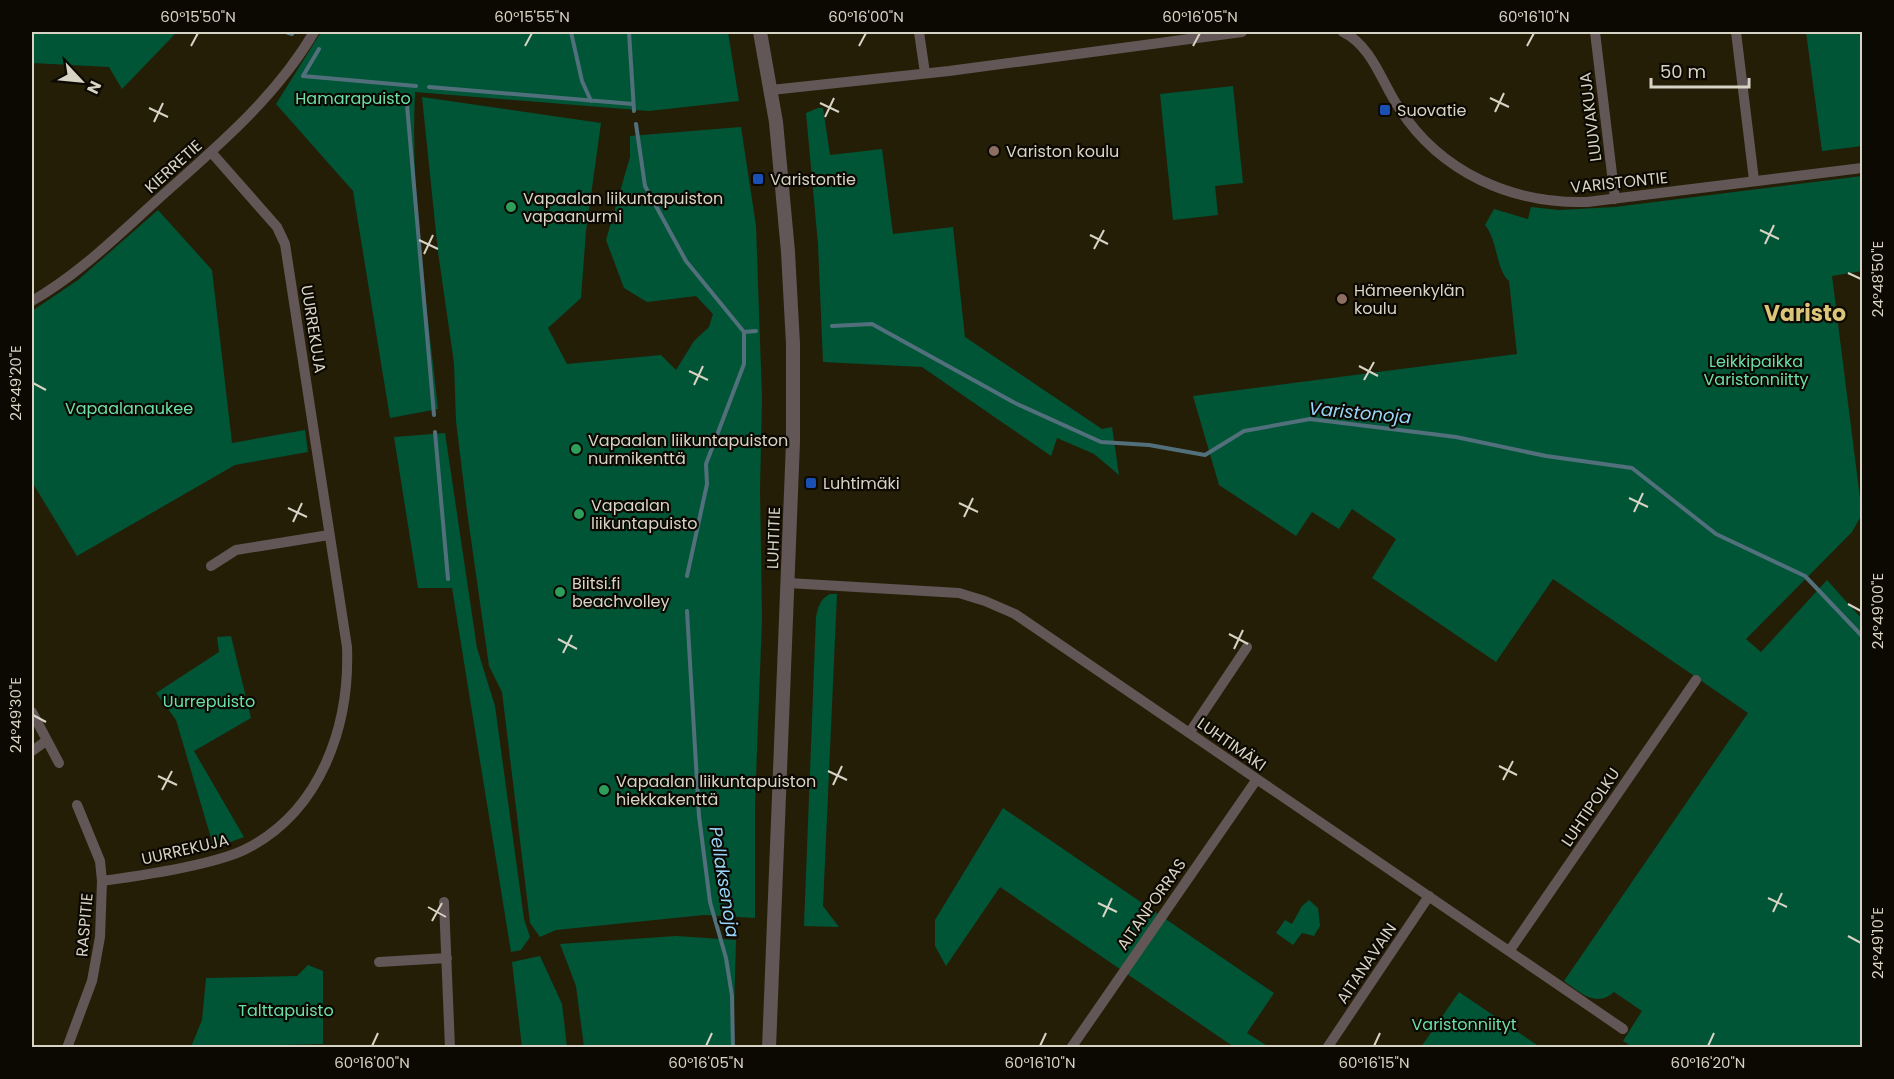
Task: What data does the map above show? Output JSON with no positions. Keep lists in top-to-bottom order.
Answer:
{
  "streets": {
    "street": [
      "LUUVAKUJA",
      "KIERRETIE",
      "VARISTONTIE",
      "UURREKUJA",
      "LUHTITIE",
      "LUHTIMÄKI",
      "LUHTIPOLKU",
      "AITANPORRAS",
      "RASPITIE",
      "AITANAVAIN"
    ]
  },
  "crossings": [
    ["LUUVAKUJA", "VARISTONTIE"],
    ["KIERRETIE", "UURREKUJA"],
    ["UURREKUJA", "RASPITIE"],
    ["LUHTITIE", "LUHTIMÄKI"],
    ["LUHTIMÄKI", "LUHTIPOLKU"],
    ["LUHTIMÄKI", "AITANPORRAS"],
    ["LUHTIMÄKI", "AITANAVAIN"]
  ],
  "districts": ["Varisto"],
  "water": ["Varistonoja", "Pellaksenoja"],
  "parks": [
    "Hamarapuisto",
    "Leikkipaikka Varistonniitty",
    "Vapaalanaukee",
    "Uurrepuisto",
    "Talttapuisto",
    "Varistonniityt"
  ],
  "places": {
    "transit": ["Suovatie", "Varistontie", "Luhtimäki"],
    "other": [
      "Variston koulu",
      "Vapaalan liikuntapuiston vapaanurmi",
      "Hämeenkylän koulu",
      "Vapaalan liikuntapuiston nurmikenttä",
      "Vapaalan liikuntapuisto",
      "Biitsi.fi beachvolley",
      "Vapaalan liikuntapuiston hiekkakenttä"
    ]
  },
  "scale_bar": "50 m",
  "north": "bottom right",
  "coordinates": [
    "60°15'50\"N",
    "60°15'55\"N",
    "60°16'00\"N",
    "60°16'05\"N",
    "60°16'10\"N",
    "24°48'50\"E",
    "24°49'20\"E",
    "24°49'00\"E",
    "24°49'30\"E",
    "24°49'10\"E",
    "60°16'15\"N",
    "60°16'20\"N"
  ]
}
